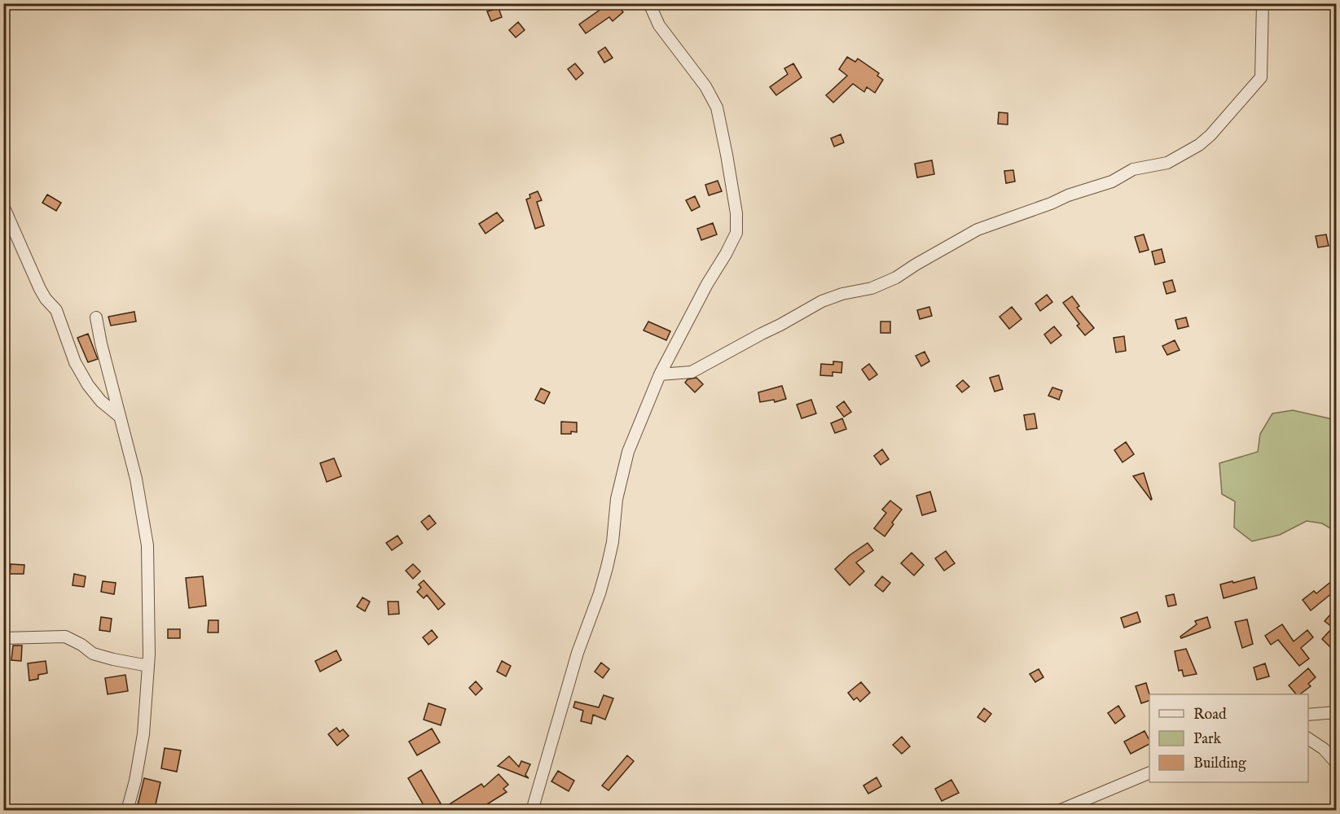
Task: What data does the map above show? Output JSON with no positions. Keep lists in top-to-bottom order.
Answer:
{
  "legend": ["Road", "Park", "Building"]
}
